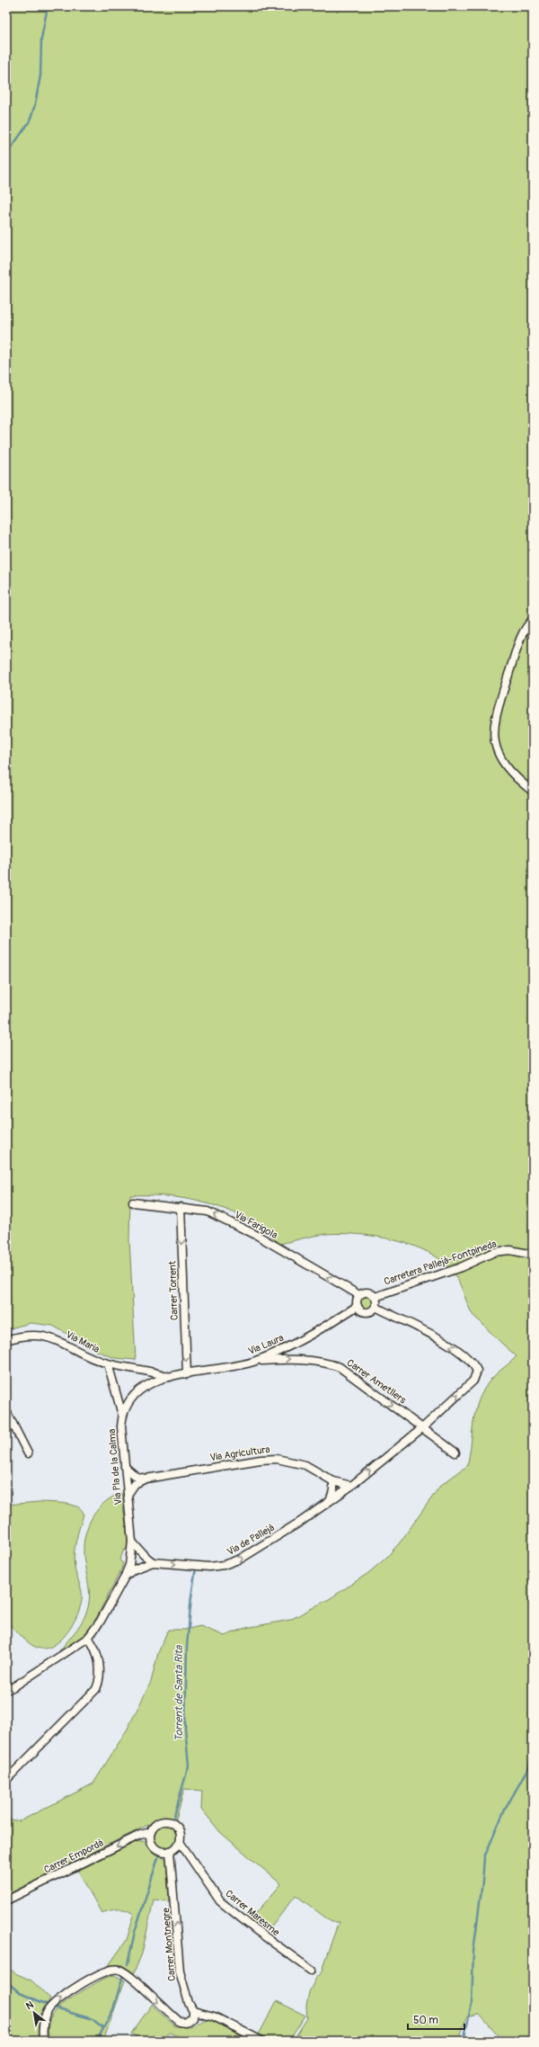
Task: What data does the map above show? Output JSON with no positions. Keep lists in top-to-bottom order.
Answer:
{
  "streets": {
    "street": [
      "Via Farigola",
      "Carretera Pallejà-Fontpineda",
      "Carrer Torrent",
      "Via Maria",
      "Via Laura",
      "Carrer Ametllers",
      "Via Agricultura",
      "Via Pla de la Calma",
      "Via de Pallejà",
      "Carrer Empordà",
      "Carrer Maresme",
      "Carrer Montnegre"
    ]
  },
  "crossings": [
    ["Via Farigola", "Carretera Pallejà-Fontpineda"],
    ["Via Farigola", "Carrer Torrent"],
    ["Via Farigola", "Via Laura"],
    ["Via Farigola", "Via de Pallejà"],
    ["Carretera Pallejà-Fontpineda", "Via Laura"],
    ["Carretera Pallejà-Fontpineda", "Via de Pallejà"],
    ["Carrer Torrent", "Via Laura"],
    ["Via Maria", "Via Laura"],
    ["Via Maria", "Via Pla de la Calma"],
    ["Via Laura", "Carrer Ametllers"],
    ["Via Laura", "Via Pla de la Calma"],
    ["Via Laura", "Via de Pallejà"],
    ["Carrer Ametllers", "Via de Pallejà"],
    ["Via Agricultura", "Via Pla de la Calma"],
    ["Via Agricultura", "Via de Pallejà"],
    ["Via Pla de la Calma", "Via de Pallejà"],
    ["Carrer Empordà", "Carrer Maresme"],
    ["Carrer Empordà", "Carrer Montnegre"],
    ["Carrer Maresme", "Carrer Montnegre"]
  ],
  "one_way": [
    "Via Farigola",
    "Carrer Torrent",
    "Carrer Ametllers",
    "Carrer Empordà",
    "Carrer Montnegre"
  ],
  "water": ["Torrent de Santa Rita"],
  "scale_bar": "50 m",
  "north": "top left"
}
